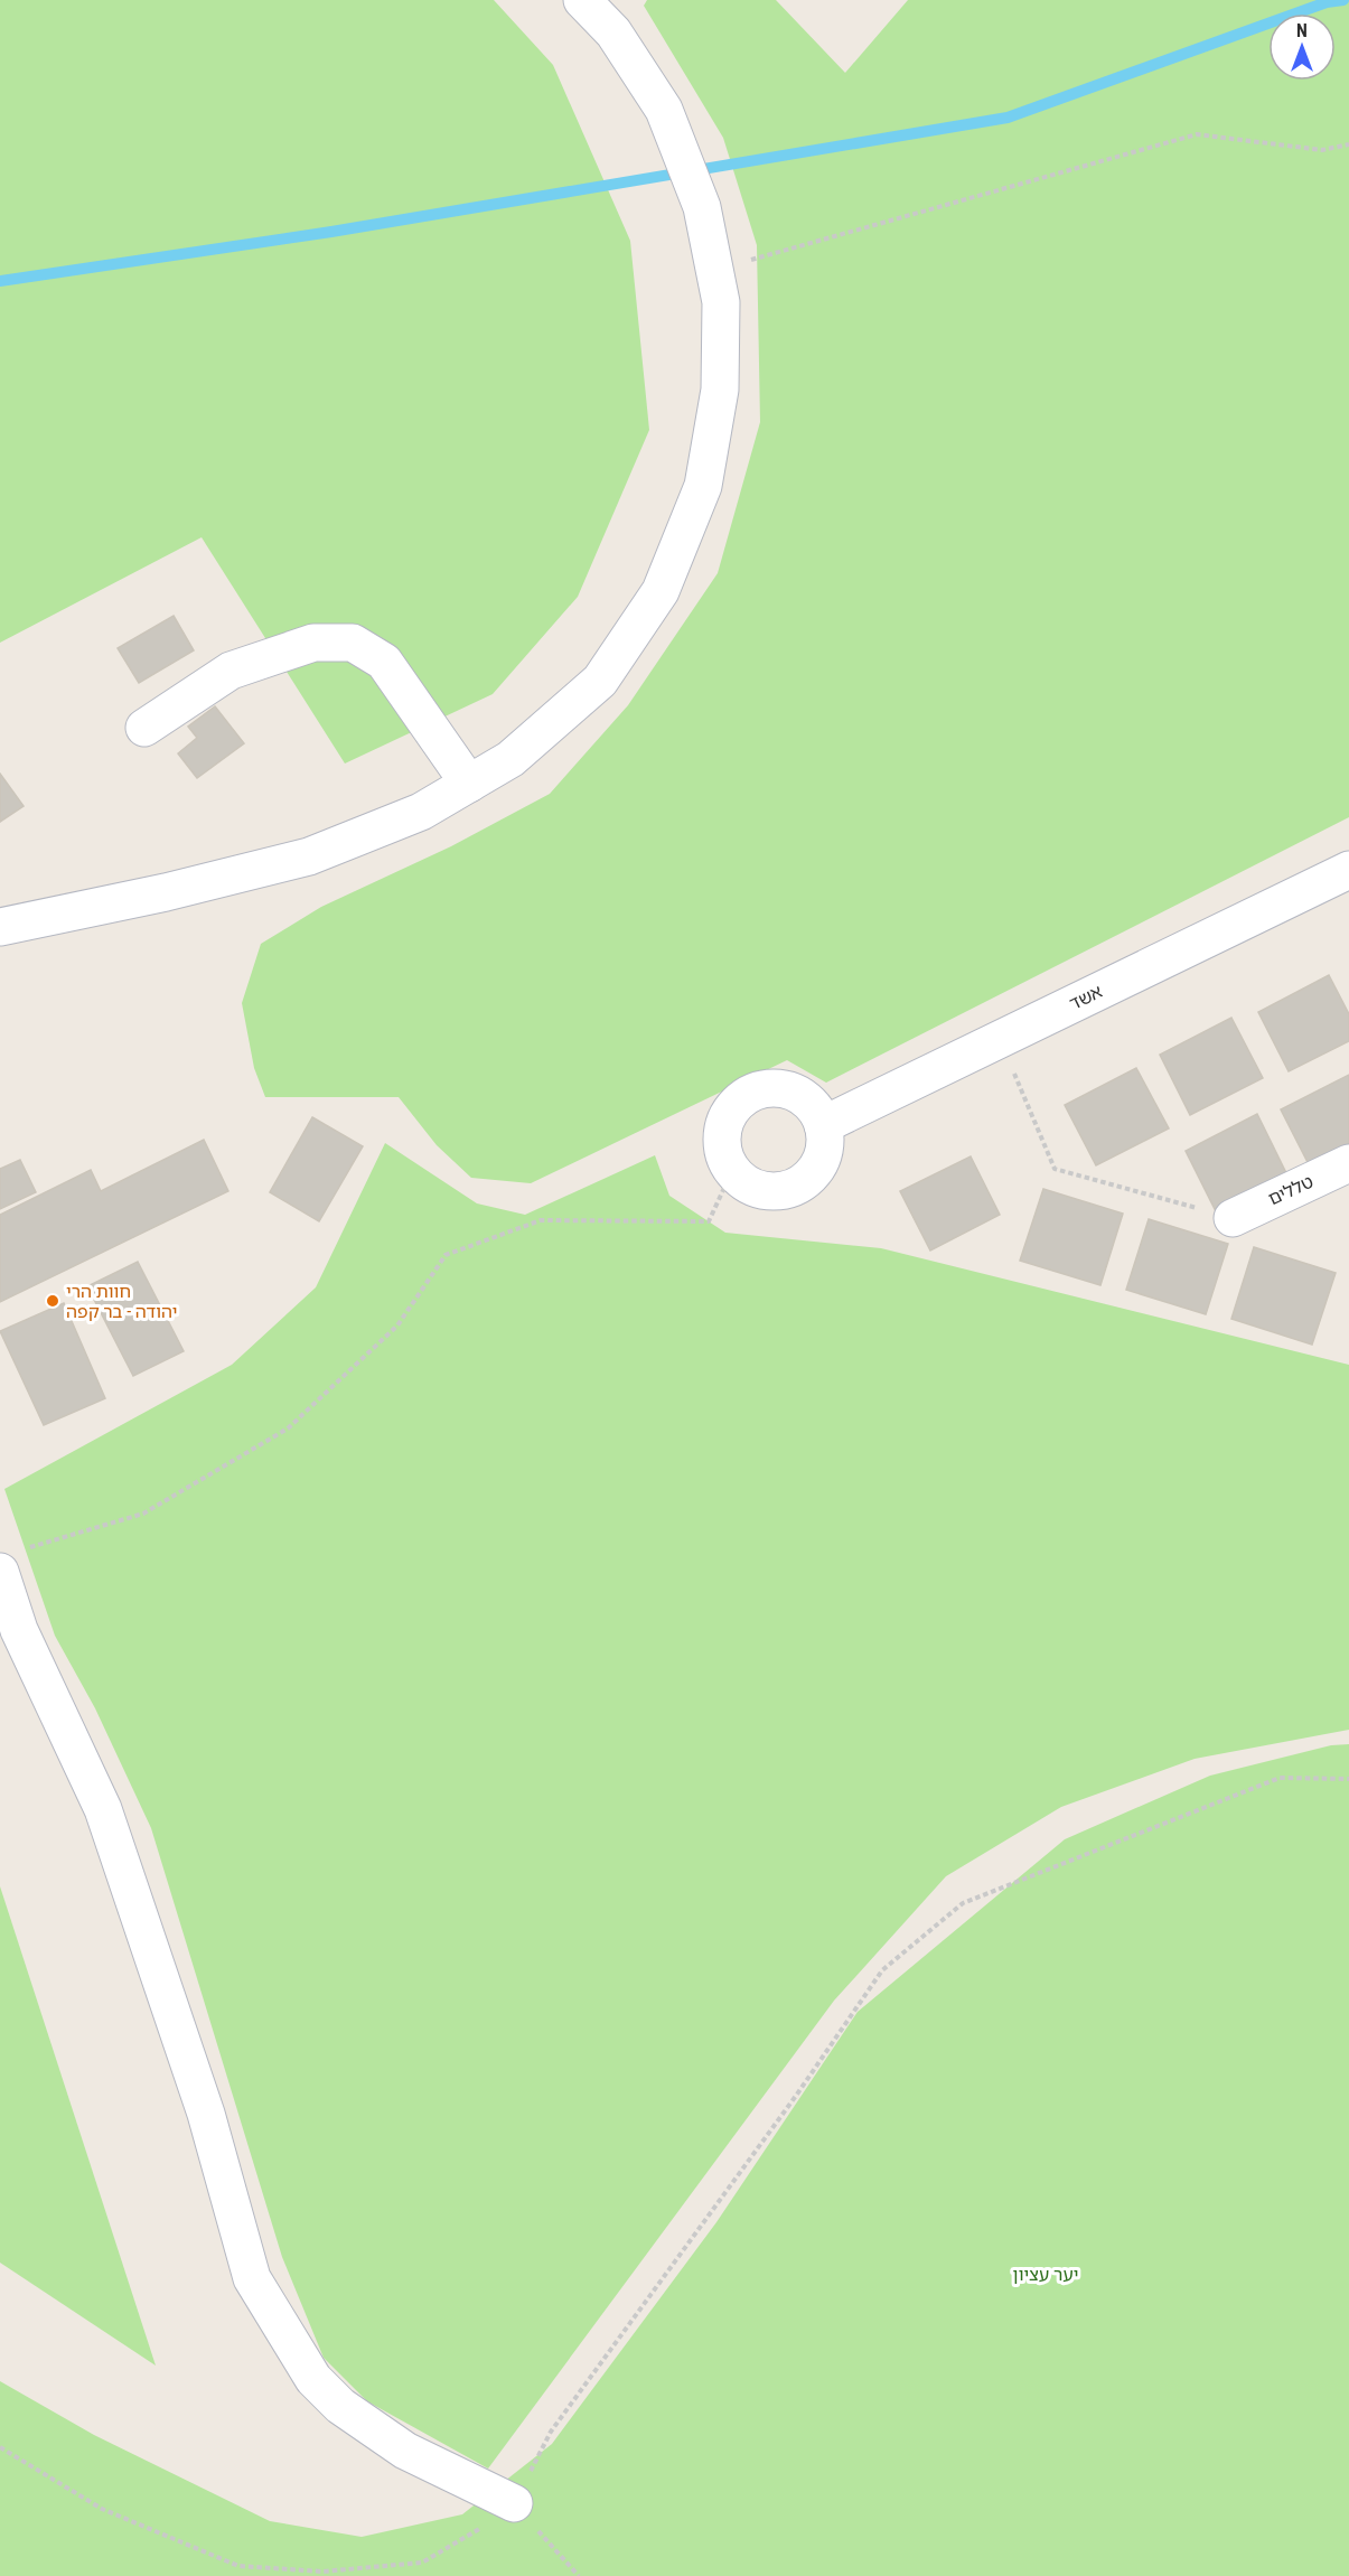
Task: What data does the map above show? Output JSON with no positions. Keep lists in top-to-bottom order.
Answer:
{
  "streets": {
    "street": ["אשד", "טללים"]
  },
  "parks": ["יער עציון"],
  "places": ["חוות הרי יהודה - בר קפה"],
  "north": "top"
}
